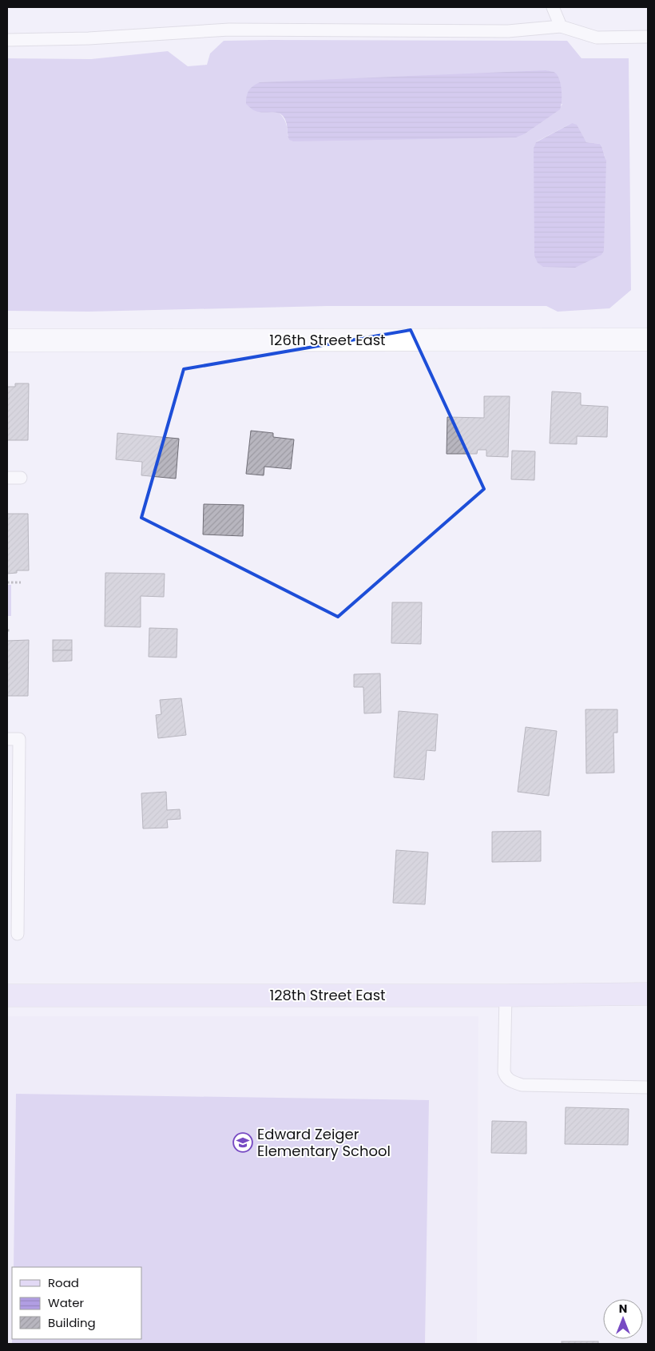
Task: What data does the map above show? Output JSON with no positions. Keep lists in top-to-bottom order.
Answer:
{
  "streets": {
    "street": ["126th Street East", "128th Street East"]
  },
  "places": {
    "school or university": ["Edward Zeiger Elementary School"]
  },
  "legend": ["Road", "Water", "Building"],
  "north": "top"
}
